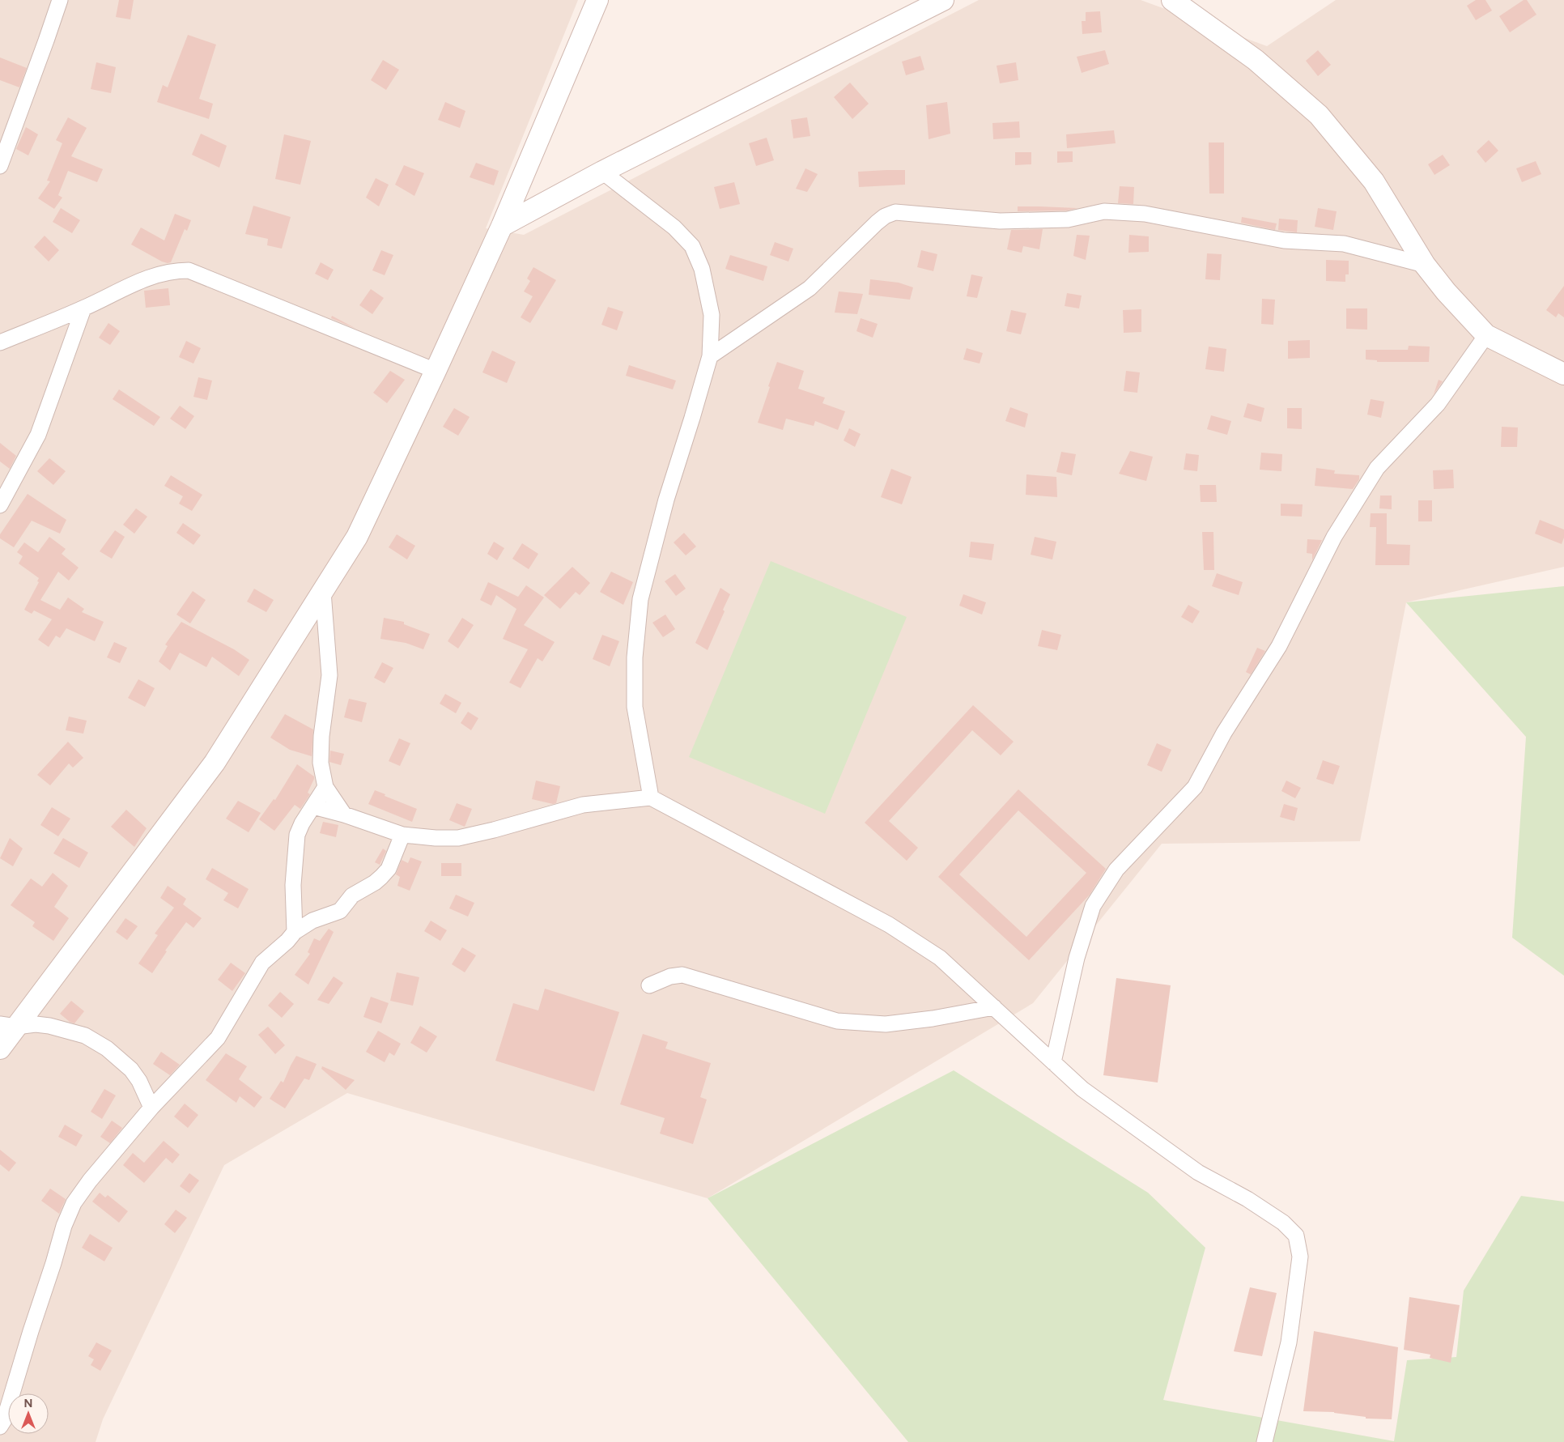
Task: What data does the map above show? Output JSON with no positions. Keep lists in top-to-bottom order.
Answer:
{
  "north": "top"
}
